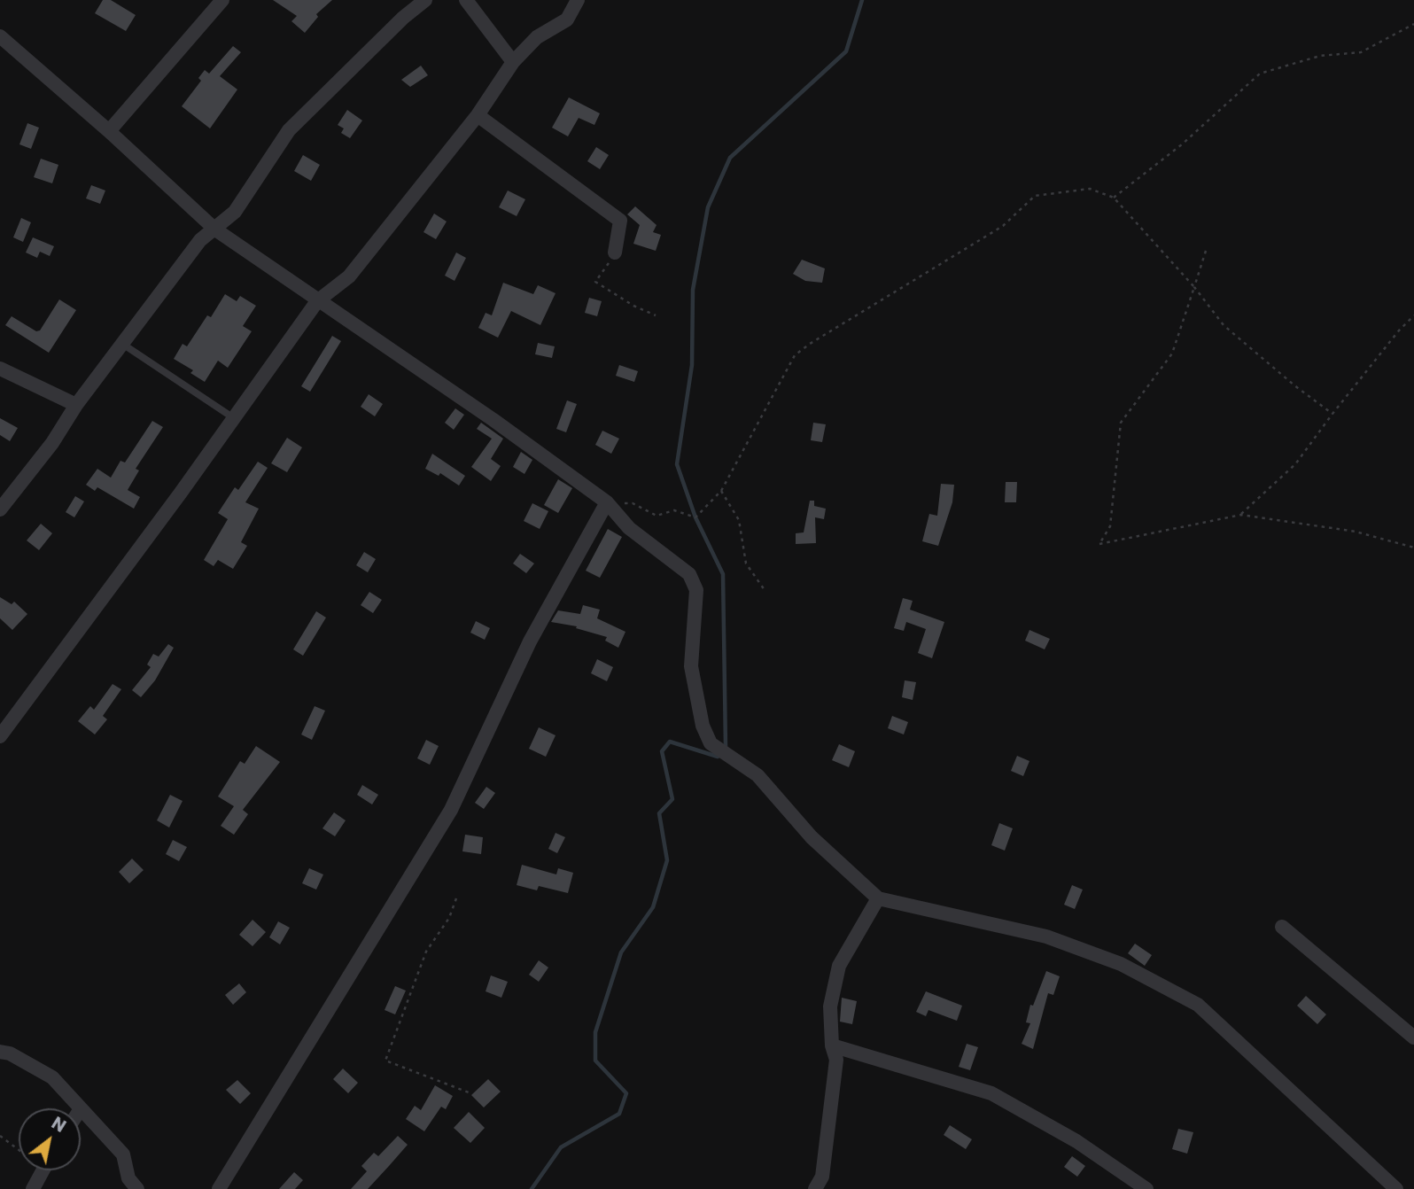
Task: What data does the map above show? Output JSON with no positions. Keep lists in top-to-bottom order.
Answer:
{
  "north": "top right"
}
